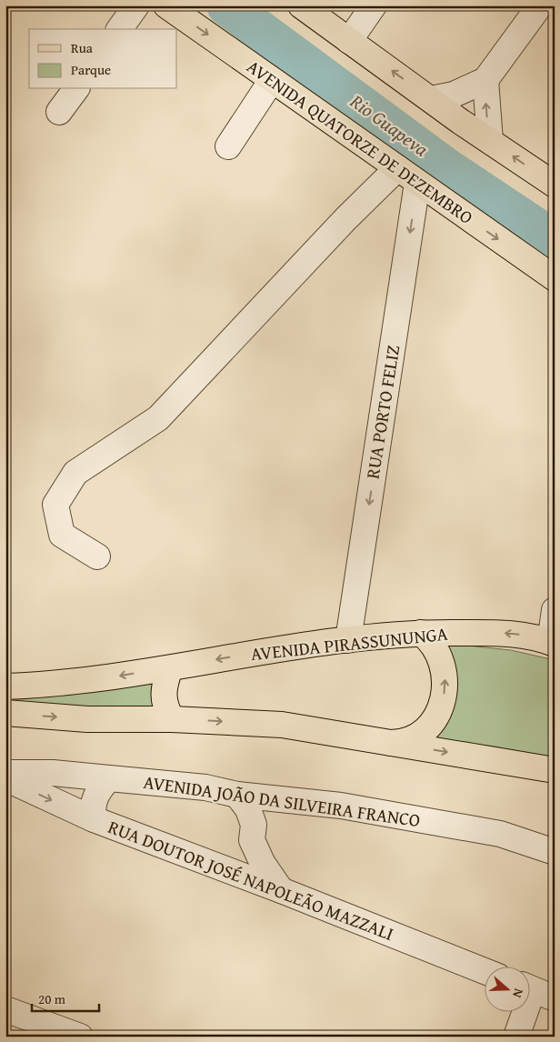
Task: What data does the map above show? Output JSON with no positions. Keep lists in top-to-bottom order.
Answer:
{
  "streets": {
    "main road": ["AVENIDA QUATORZE DE DEZEMBRO", "AVENIDA PIRASSUNUNGA"],
    "street": ["RUA PORTO FELIZ", "AVENIDA JOÃO DA SILVEIRA FRANCO", "RUA DOUTOR JOSÉ NAPOLEÃO MAZZALI"]
  },
  "crossings": [
    ["AVENIDA QUATORZE DE DEZEMBRO", "RUA PORTO FELIZ"],
    ["RUA PORTO FELIZ", "AVENIDA PIRASSUNUNGA"]
  ],
  "one_way": ["RUA PORTO FELIZ"],
  "water": ["Rio Guapeva"],
  "legend": ["Rua", "Parque"],
  "scale_bar": "20 m",
  "north": "right"
}
